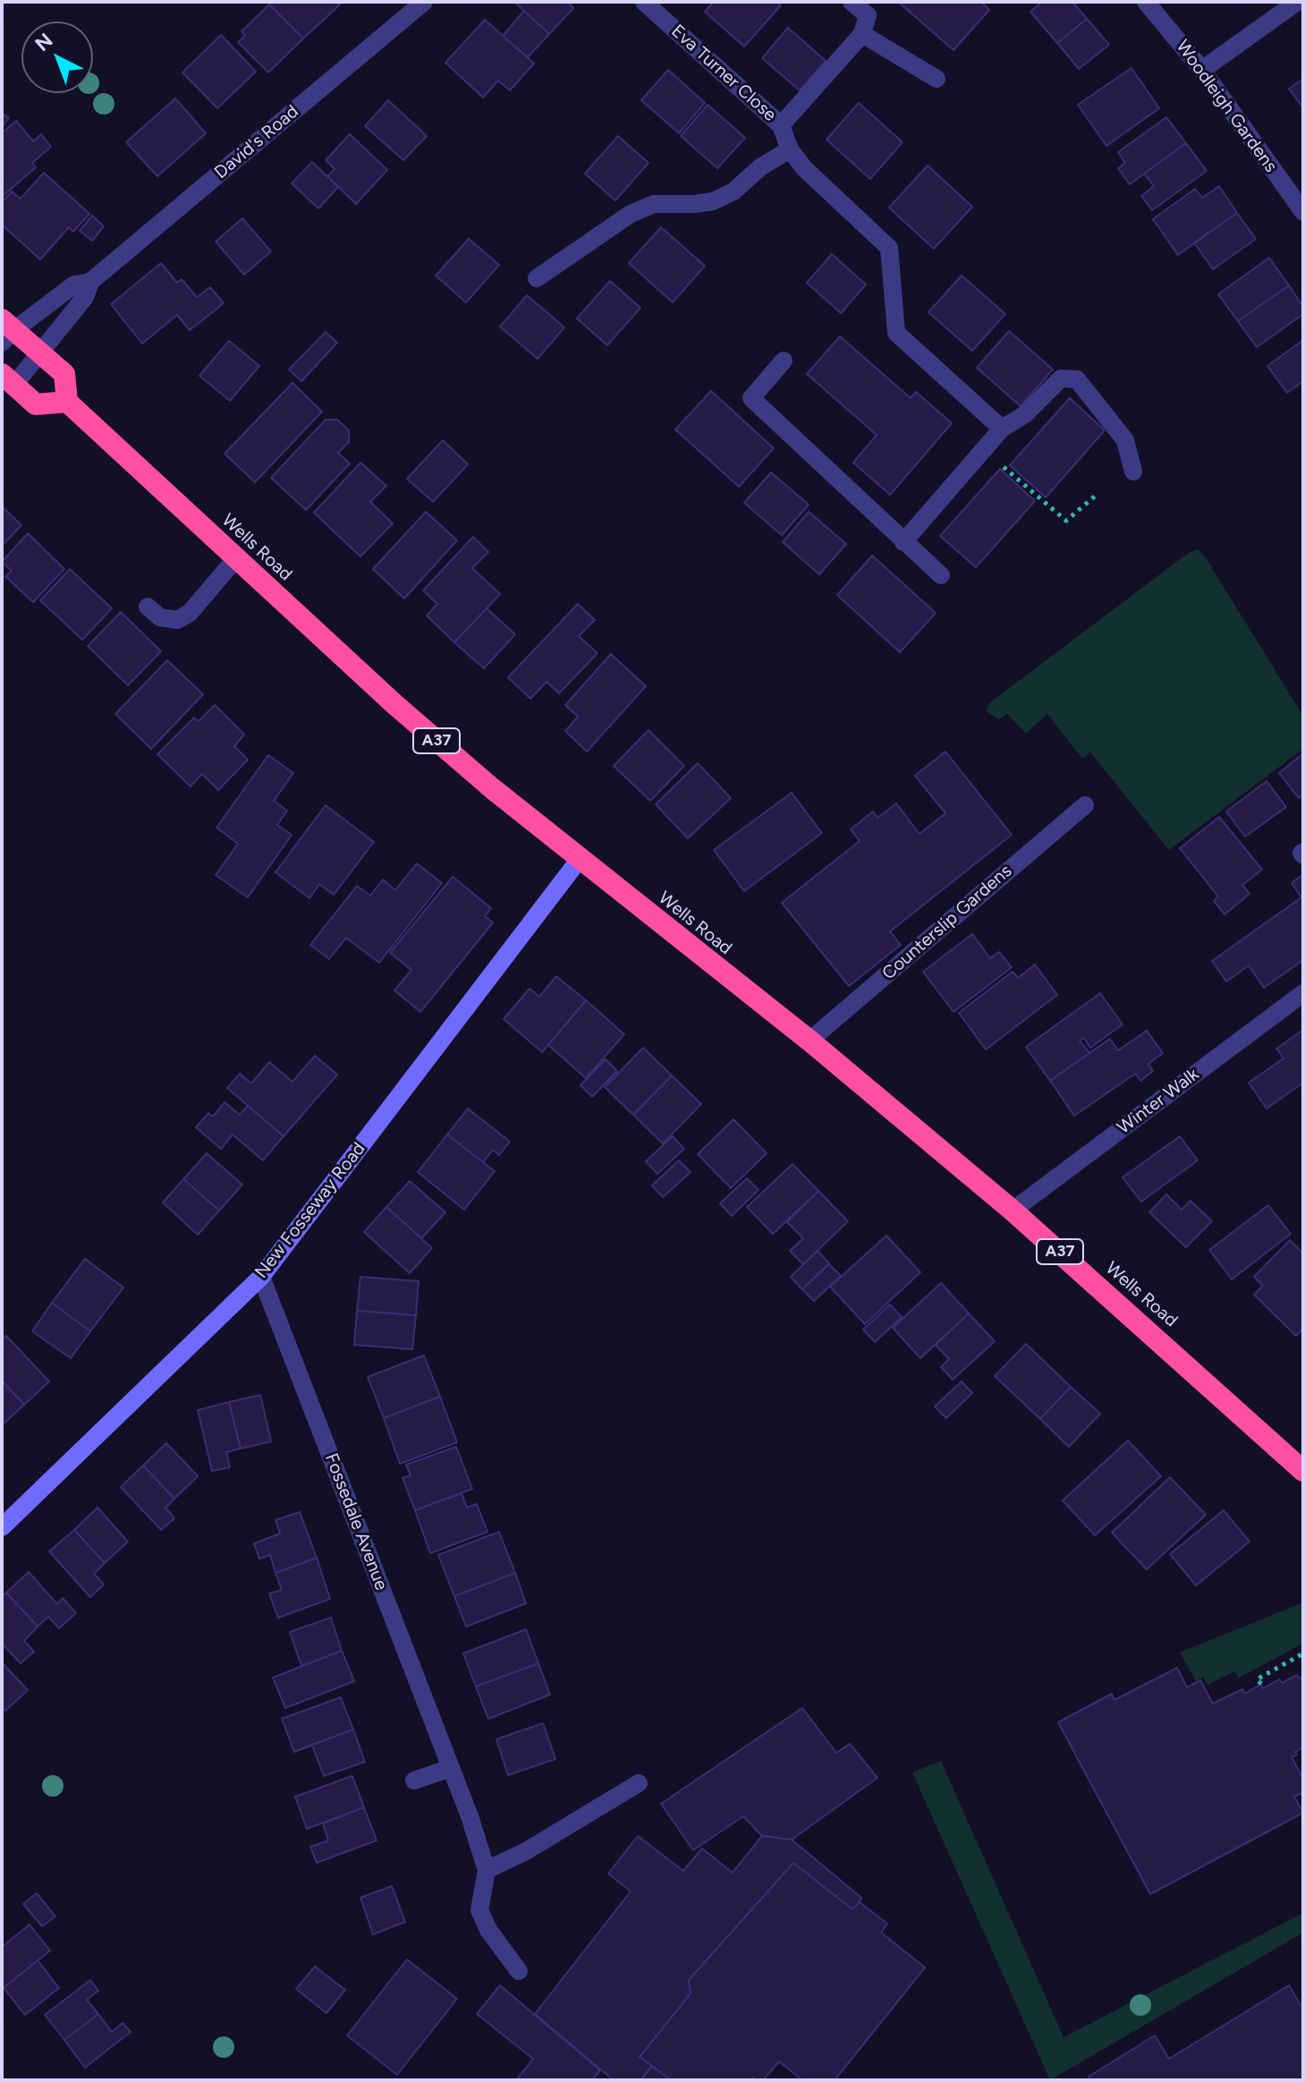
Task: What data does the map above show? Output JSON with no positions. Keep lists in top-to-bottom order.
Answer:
{
  "streets": {
    "highway": ["Wells Road", "A37"],
    "street": [
      "Eva Turner Close",
      "Woodleigh Gardens",
      "David's Road",
      "Counterslip Gardens",
      "Winter Walk",
      "New Fosseway Road",
      "Fossedale Avenue"
    ]
  },
  "crossings": [
    ["Wells Road", "Counterslip Gardens"],
    ["Wells Road", "Winter Walk"],
    ["Wells Road", "New Fosseway Road"],
    ["New Fosseway Road", "Fossedale Avenue"]
  ],
  "north": "top left"
}
